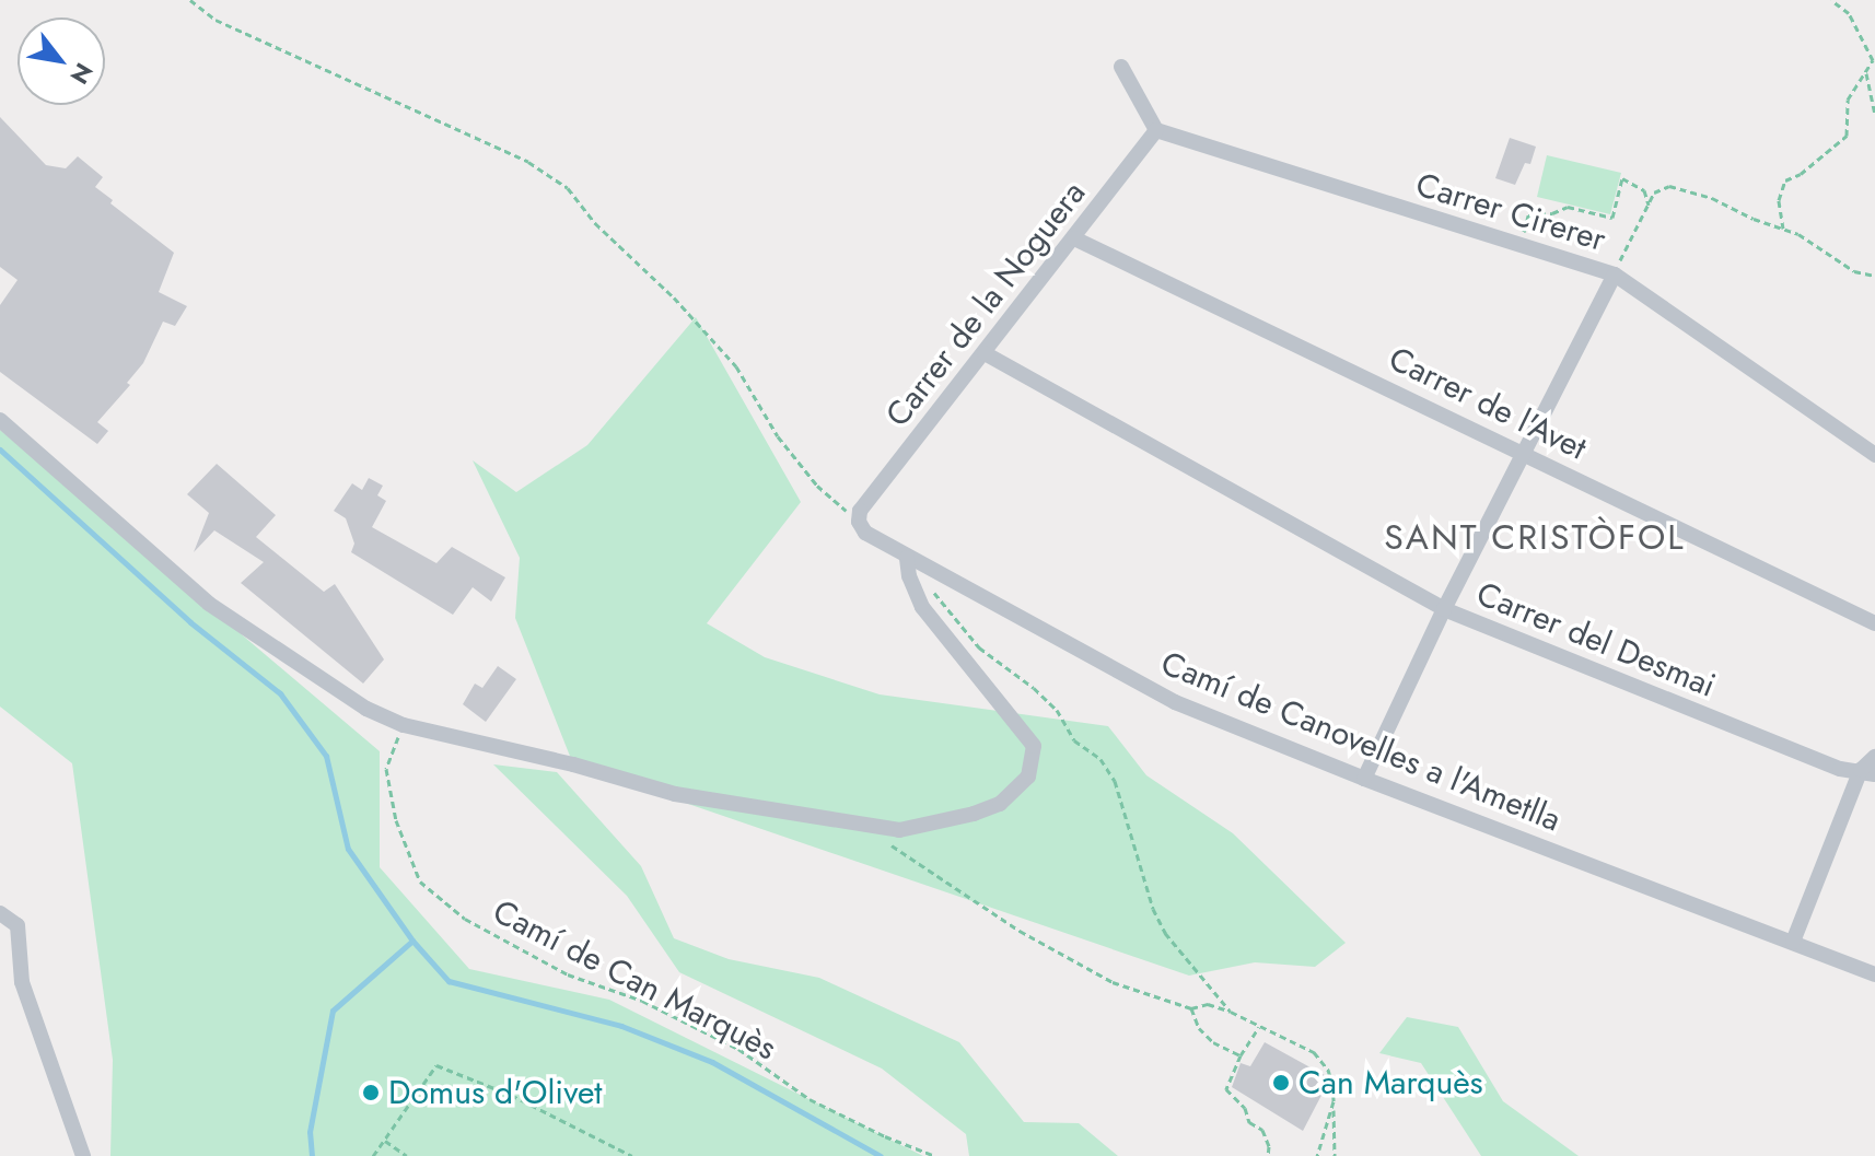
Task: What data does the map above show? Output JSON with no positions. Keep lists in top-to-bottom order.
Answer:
{
  "streets": {
    "street": [
      "Carrer Cirerer",
      "Carrer de la Noguera",
      "Carrer de l'Avet",
      "Carrer del Desmai",
      "Camí de Canovelles a l'Ametlla"
    ],
    "path": ["Camí de Can Marquès"]
  },
  "crossings": [
    ["Carrer Cirerer", "Carrer de la Noguera"],
    ["Carrer de la Noguera", "Carrer de l'Avet"],
    ["Carrer de la Noguera", "Carrer del Desmai"],
    ["Carrer de la Noguera", "Camí de Canovelles a l'Ametlla"]
  ],
  "districts": ["SANT CRISTÒFOL"],
  "places": ["Can Marquès", "Domus d'Olivet"],
  "north": "bottom right"
}
